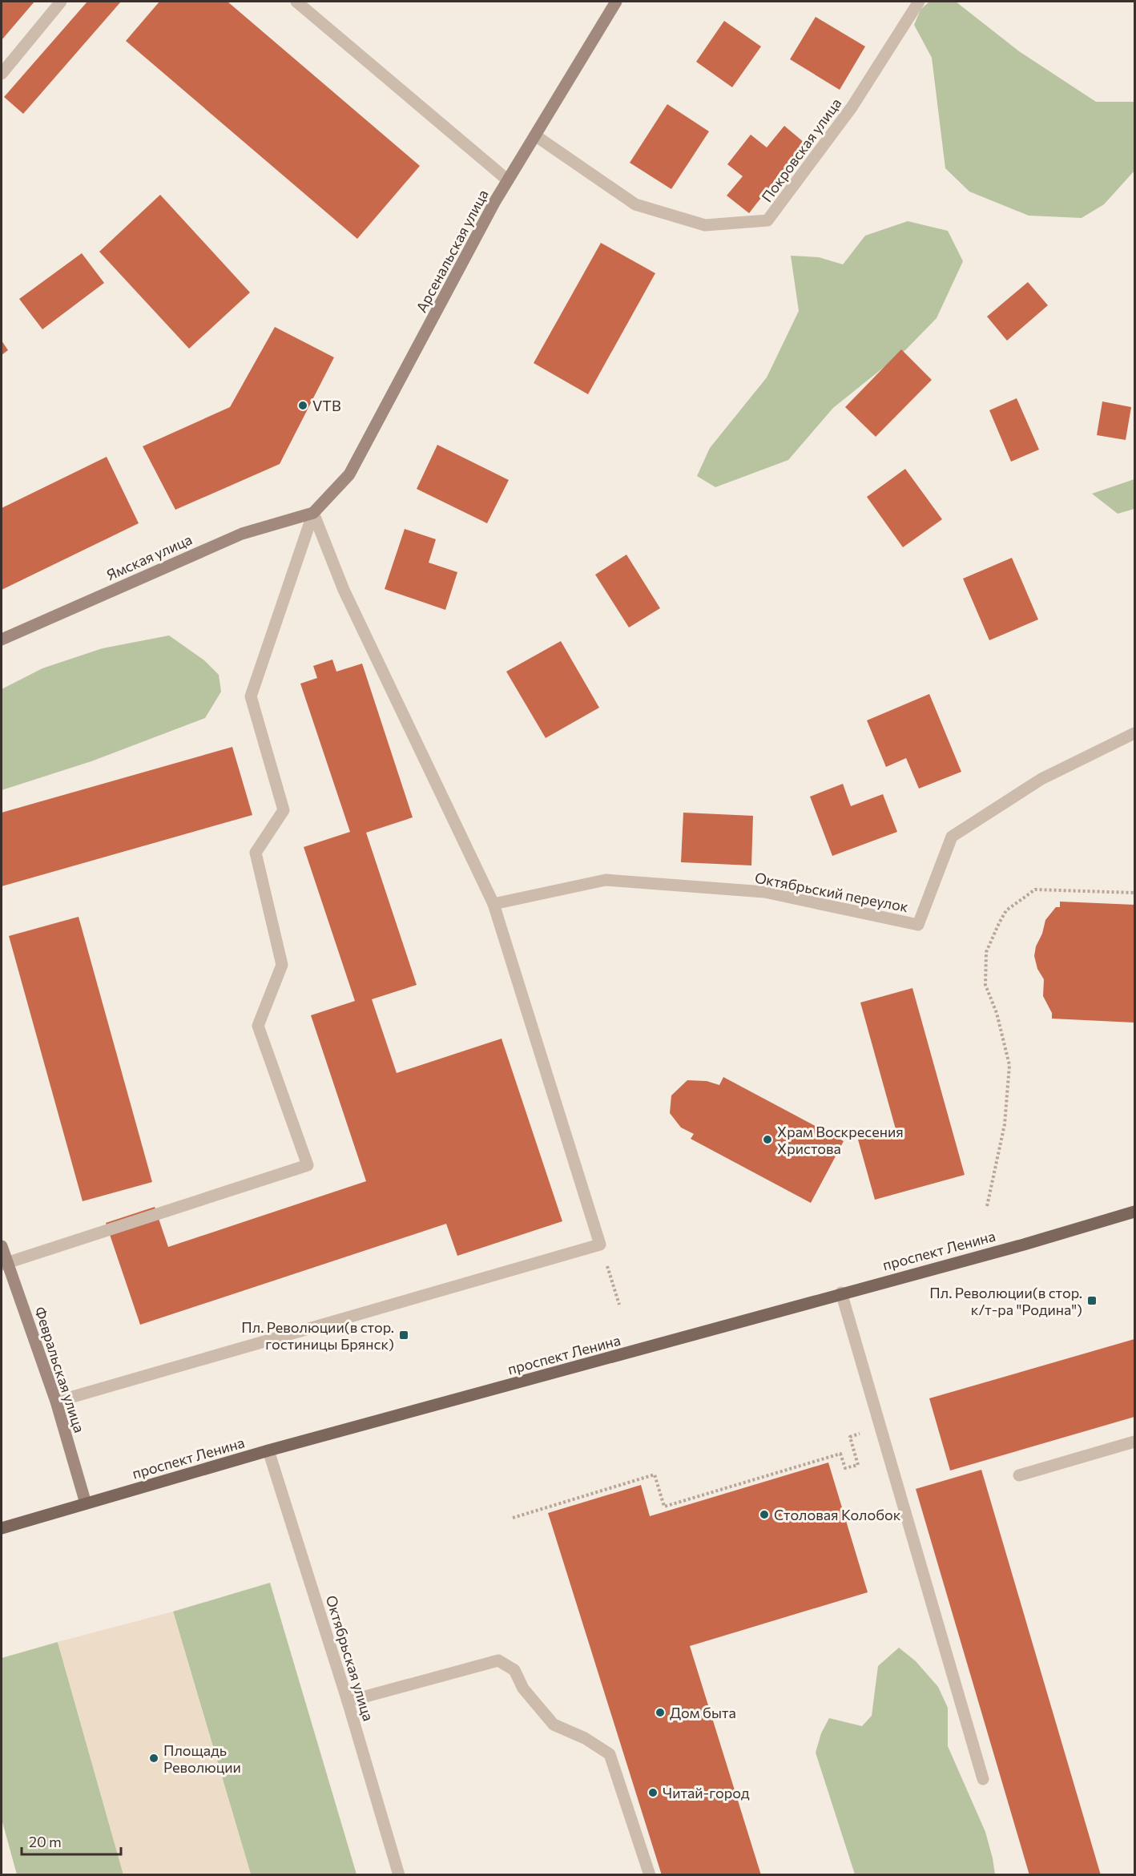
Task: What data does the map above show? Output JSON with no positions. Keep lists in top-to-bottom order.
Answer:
{
  "streets": {
    "main road": ["проспект Ленина"],
    "street": [
      "Покровская улица",
      "Арсенальская улица",
      "Ямская улица",
      "Октябрьский переулок",
      "Февральская улица",
      "Октябрьская улица"
    ]
  },
  "crossings": [
    ["Покровская улица", "Арсенальская улица"],
    ["Арсенальская улица", "Ямская улица"],
    ["проспект Ленина", "Февральская улица"],
    ["проспект Ленина", "Октябрьская улица"]
  ],
  "places": {
    "other": [
      "VTB",
      "Храм Воскресения Христова",
      "Столовая Колобок",
      "Дом быта",
      "Площадь Революции",
      "Читай-город"
    ],
    "transit": ["Пл. Революции(в стор. к/т-ра \"Родина\")", "Пл. Революции(в стор. гостиницы Брянск)"]
  },
  "scale_bar": "20 m"
}
